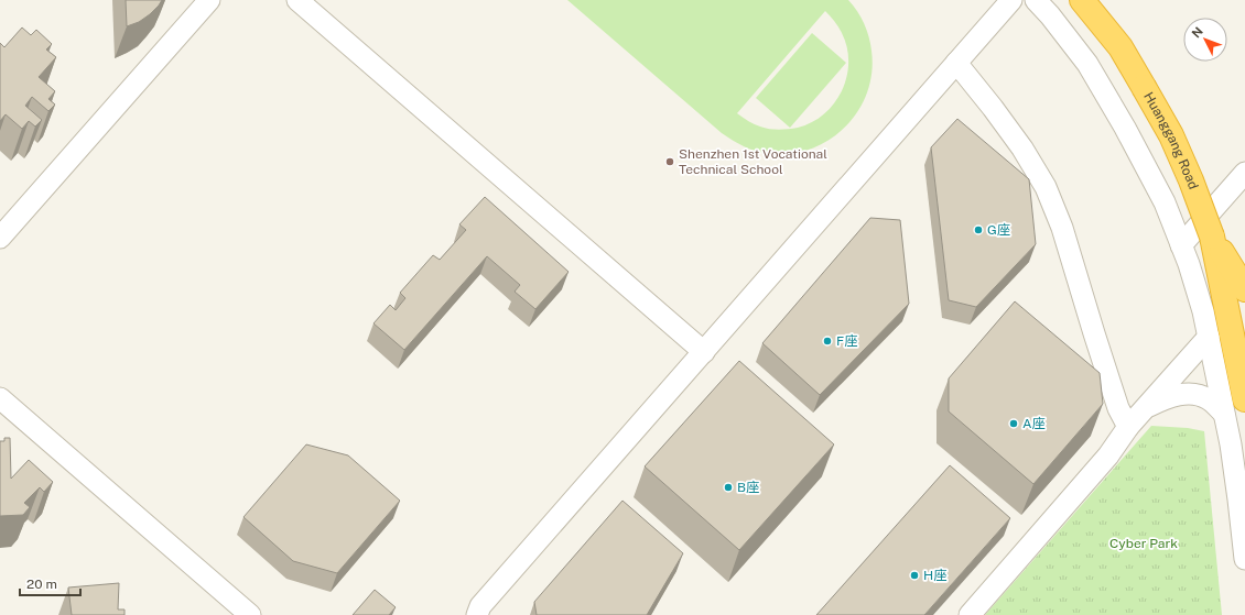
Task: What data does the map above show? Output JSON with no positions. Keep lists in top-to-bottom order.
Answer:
{
  "streets": {
    "highway": ["Huanggang Road"]
  },
  "parks": ["Cyber Park"],
  "places": [
    "Shenzhen 1st Vocational Technical School",
    "G座",
    "F座",
    "A座",
    "B座",
    "H座"
  ],
  "scale_bar": "20 m",
  "north": "top left"
}
